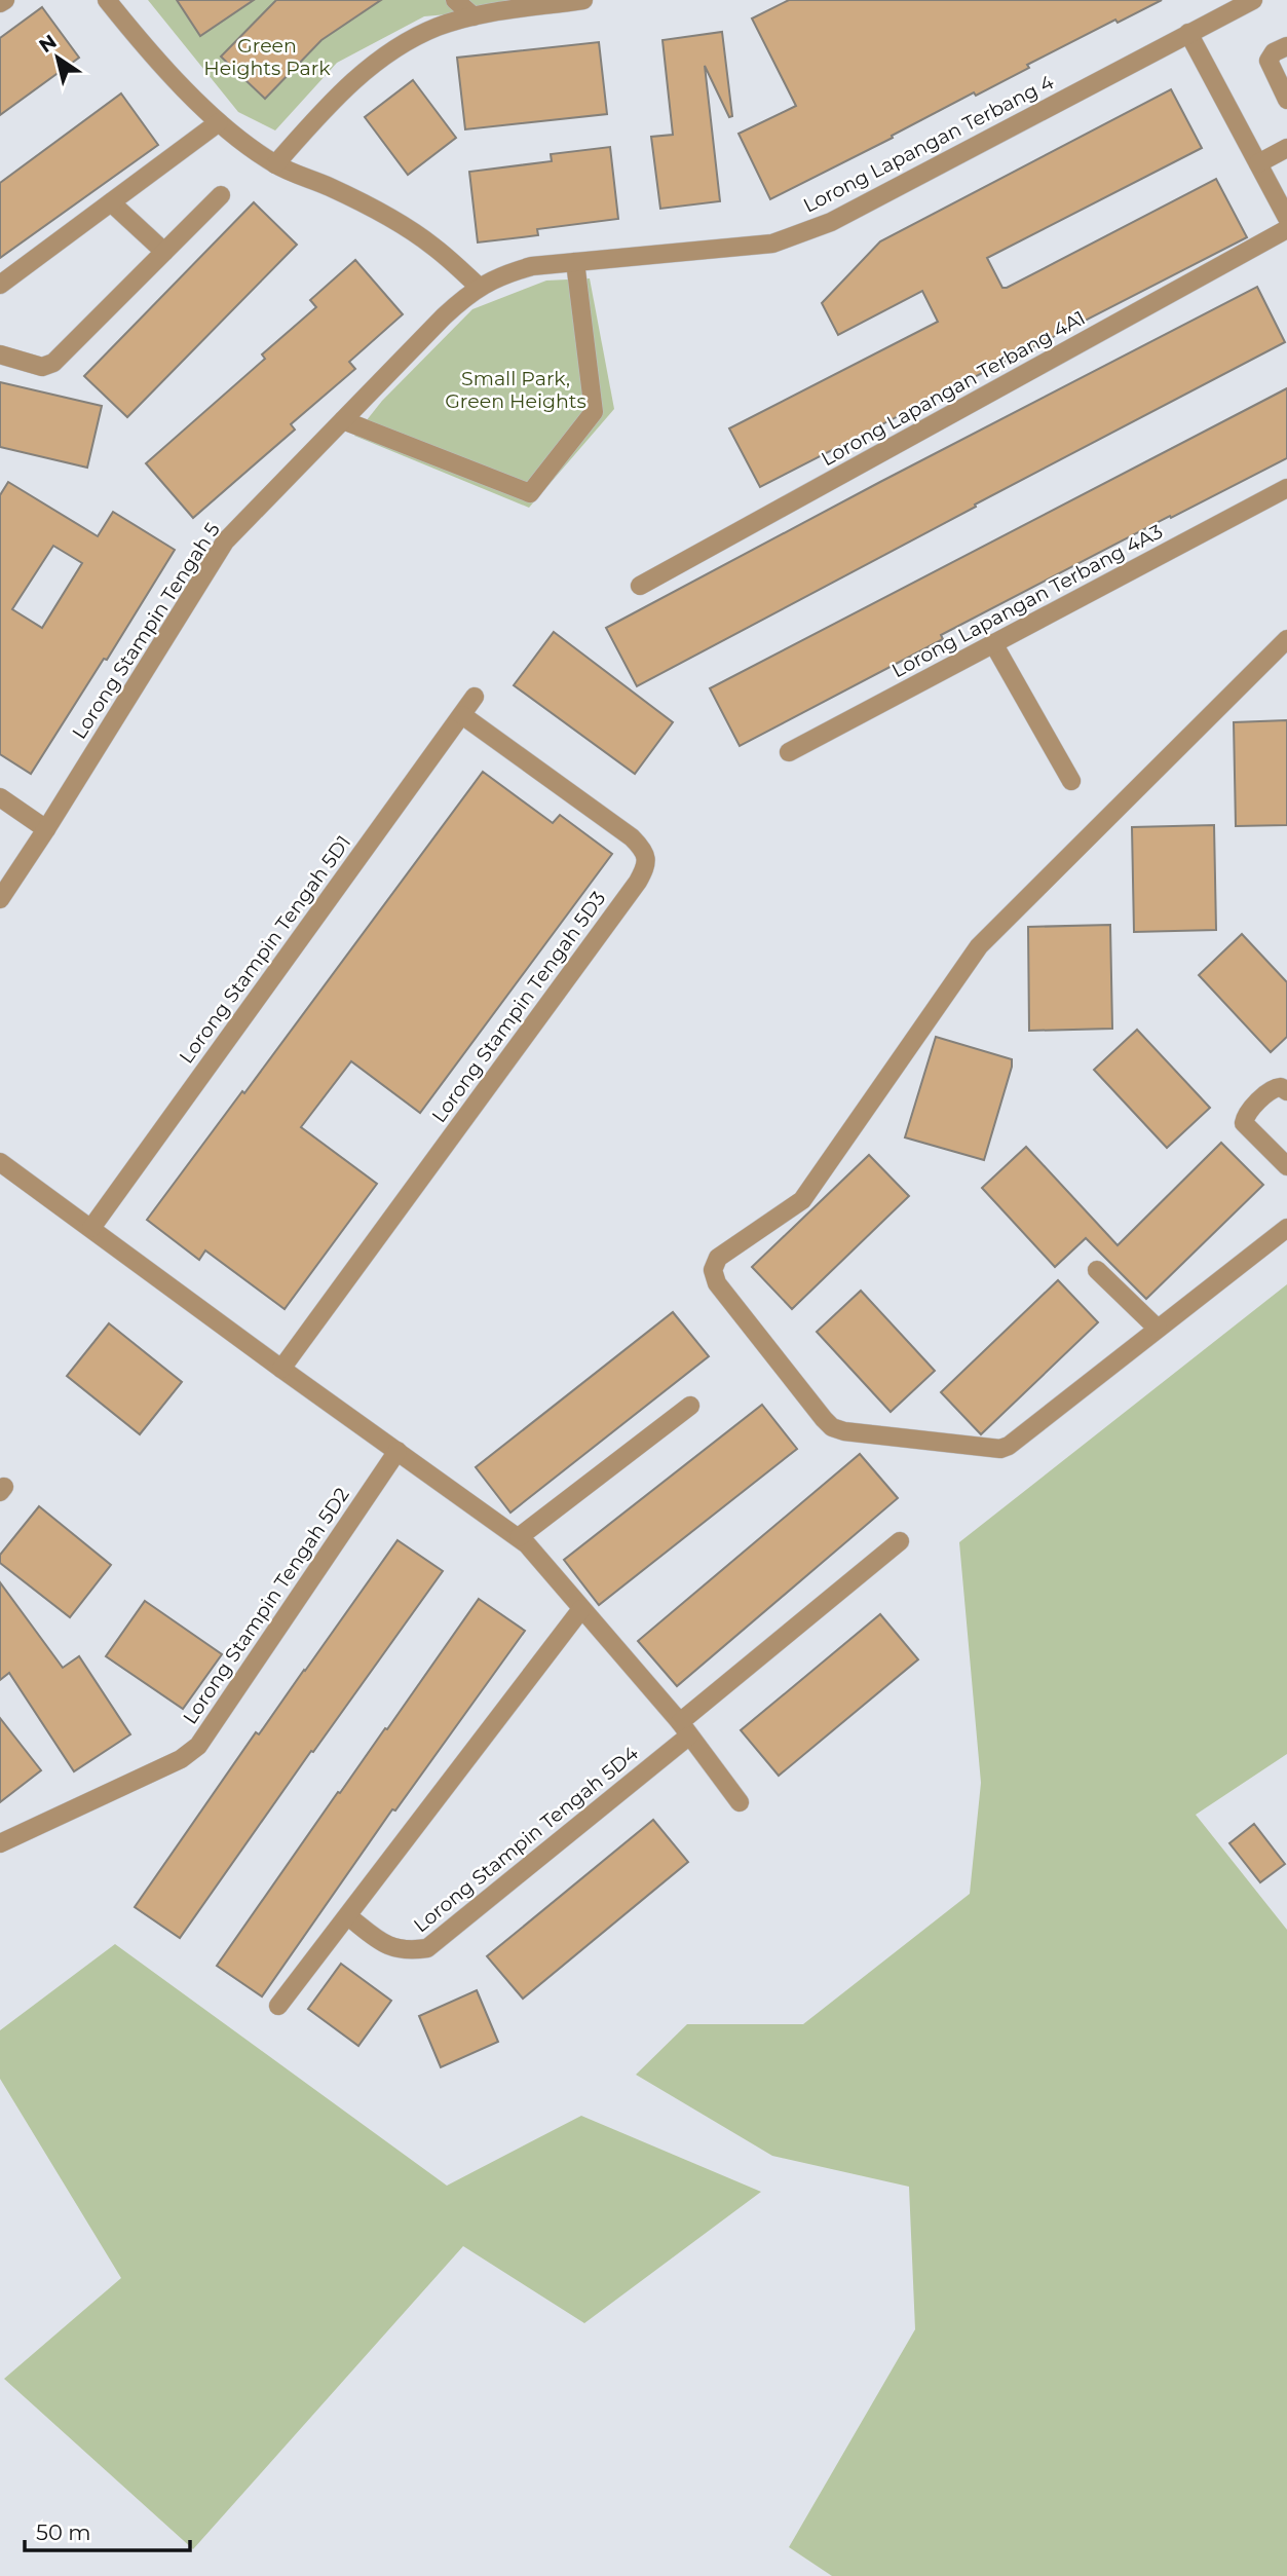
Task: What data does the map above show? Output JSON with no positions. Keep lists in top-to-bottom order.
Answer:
{
  "streets": {
    "street": [
      "Lorong Lapangan Terbang 4",
      "Lorong Lapangan Terbang 4A1",
      "Lorong Lapangan Terbang 4A3",
      "Lorong Stampin Tengah 5",
      "Lorong Stampin Tengah 5D1",
      "Lorong Stampin Tengah 5D3",
      "Lorong Stampin Tengah 5D2",
      "Lorong Stampin Tengah 5D4"
    ]
  },
  "crossings": [
    ["Lorong Lapangan Terbang 4", "Lorong Stampin Tengah 5"],
    ["Lorong Stampin Tengah 5D1", "Lorong Stampin Tengah 5D3"]
  ],
  "parks": ["Green Heights Park", "Small Park, Green Heights"],
  "scale_bar": "50 m",
  "north": "top left"
}
